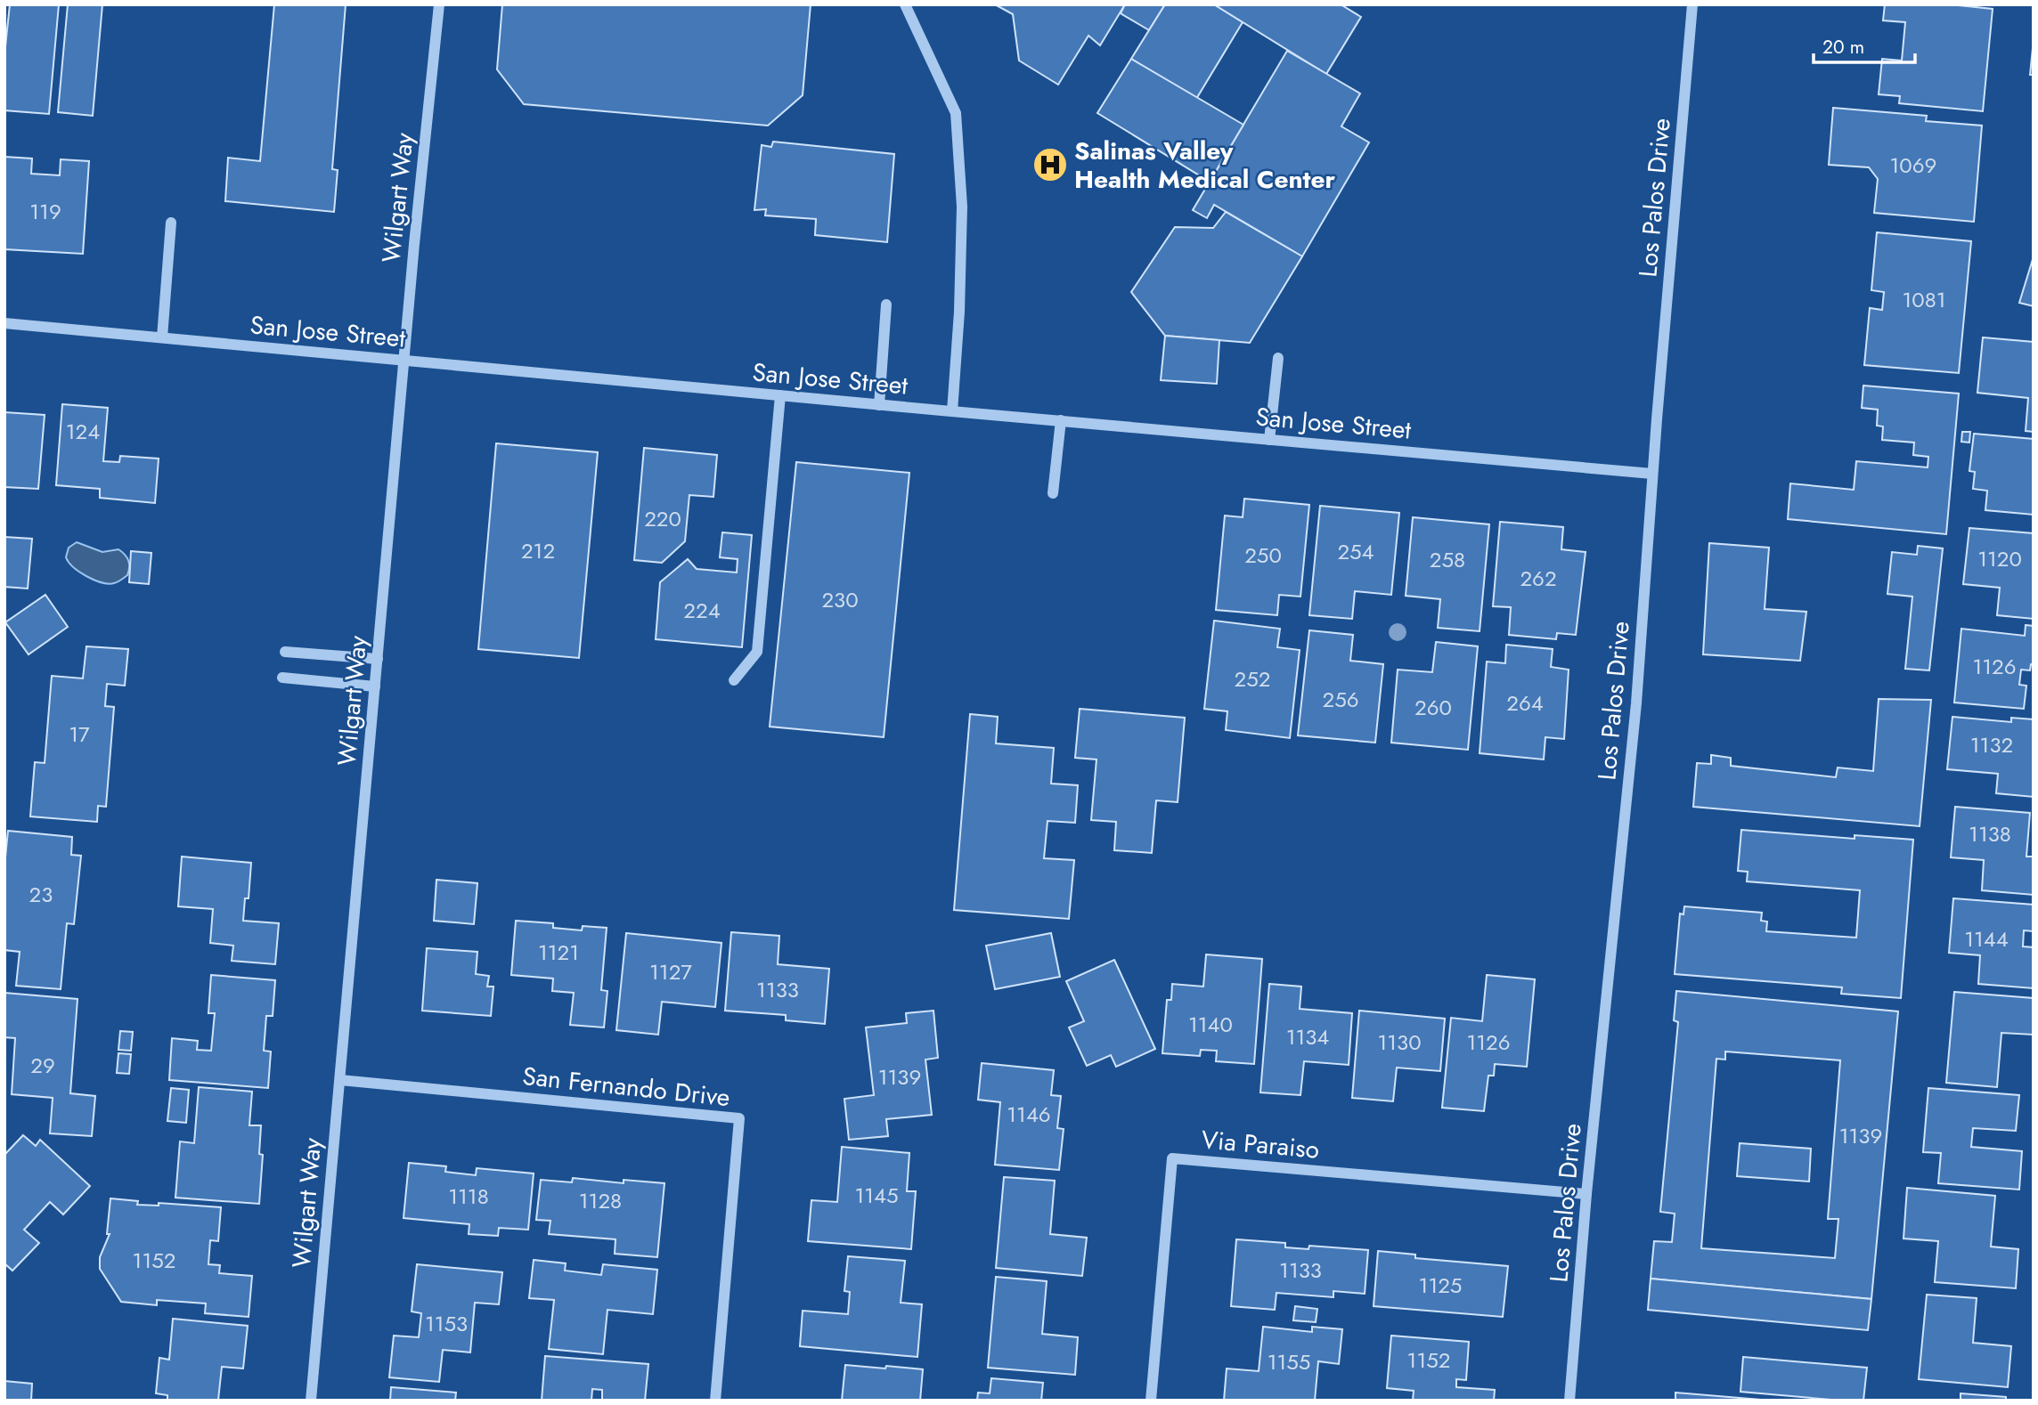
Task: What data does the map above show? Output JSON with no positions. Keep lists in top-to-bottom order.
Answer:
{
  "streets": {
    "street": [
      "Wilgart Way",
      "Los Palos Drive",
      "San Jose Street",
      "San Fernando Drive",
      "Via Paraiso"
    ]
  },
  "crossings": [
    ["Wilgart Way", "San Jose Street"],
    ["Wilgart Way", "San Fernando Drive"],
    ["Los Palos Drive", "San Jose Street"],
    ["Los Palos Drive", "Via Paraiso"]
  ],
  "places": {
    "hospital": ["Salinas Valley Health Medical Center"]
  },
  "house_numbers": [
    "1069",
    "119",
    "1081",
    "124",
    "220",
    "212",
    "254",
    "250",
    "1120",
    "258",
    "262",
    "230",
    "224",
    "1126",
    "252",
    "256",
    "264",
    "260",
    "17",
    "1132",
    "1138",
    "23",
    "1144",
    "1121",
    "1127",
    "1133",
    "1140",
    "1134",
    "1130",
    "1126",
    "29",
    "1139",
    "1146",
    "1139",
    "1145",
    "1118",
    "1128",
    "1152",
    "1133",
    "1125",
    "1153",
    "1152",
    "1155"
  ],
  "scale_bar": "20 m"
}
